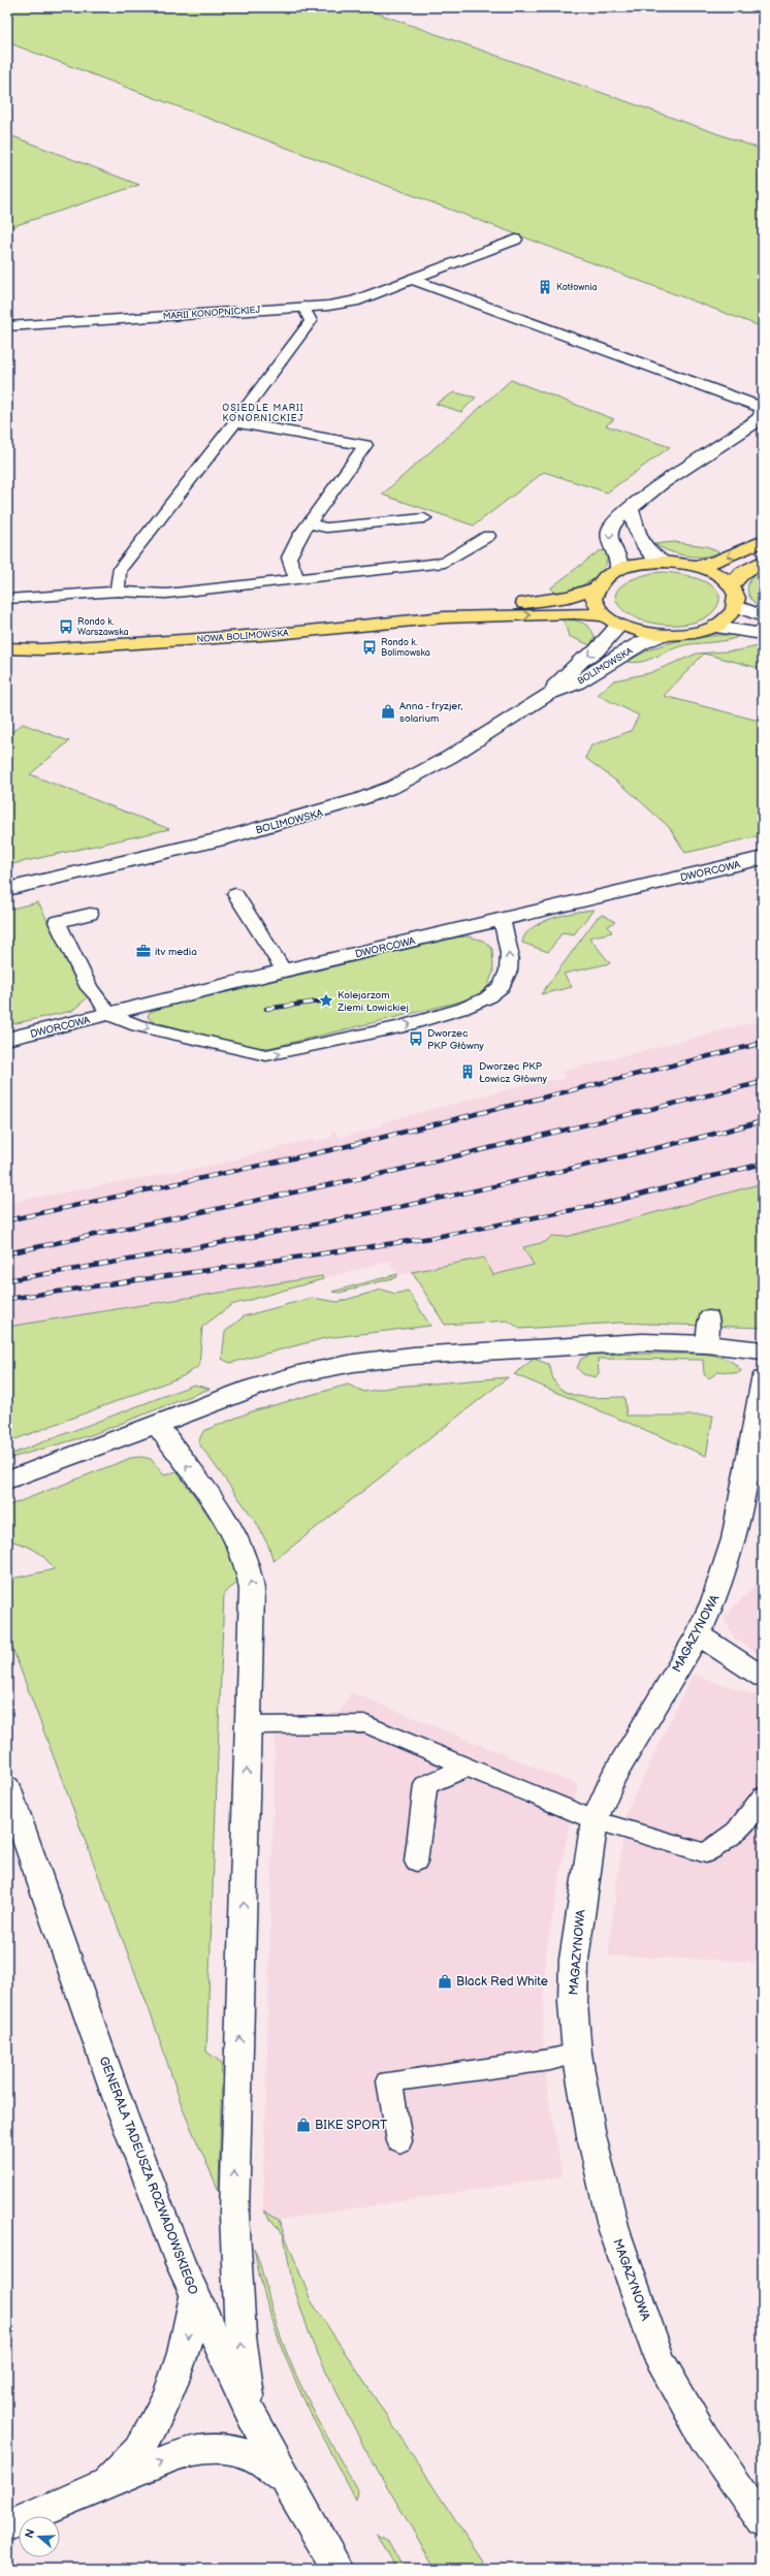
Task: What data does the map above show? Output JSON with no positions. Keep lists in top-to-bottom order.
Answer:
{
  "streets": {
    "main road": ["NOWA BOLIMOWSKA"],
    "street": [
      "MARII KONOPNICKIEJ",
      "BOLIMOWSKA",
      "DWORCOWA",
      "MAGAZYNOWA",
      "GENERAŁA TADEUSZA ROZWADOWSKIEGO"
    ]
  },
  "districts": ["OSIEDLE MARII KONOPNICKIEJ"],
  "places": {
    "building": ["Kotłownia", "Dworzec PKP Łowicz Główny"],
    "bus stop": ["Rondo k. Warszawska", "Rondo k. Bolimowska", "Dworzec PKP Główny"],
    "shop": ["Anna - fryzjer, solarium", "Black Red White", "BIKE SPORT"],
    "office": ["itv media"],
    "place": ["Kolejarzom Ziemi Łowickiej"]
  },
  "north": "left"
}
